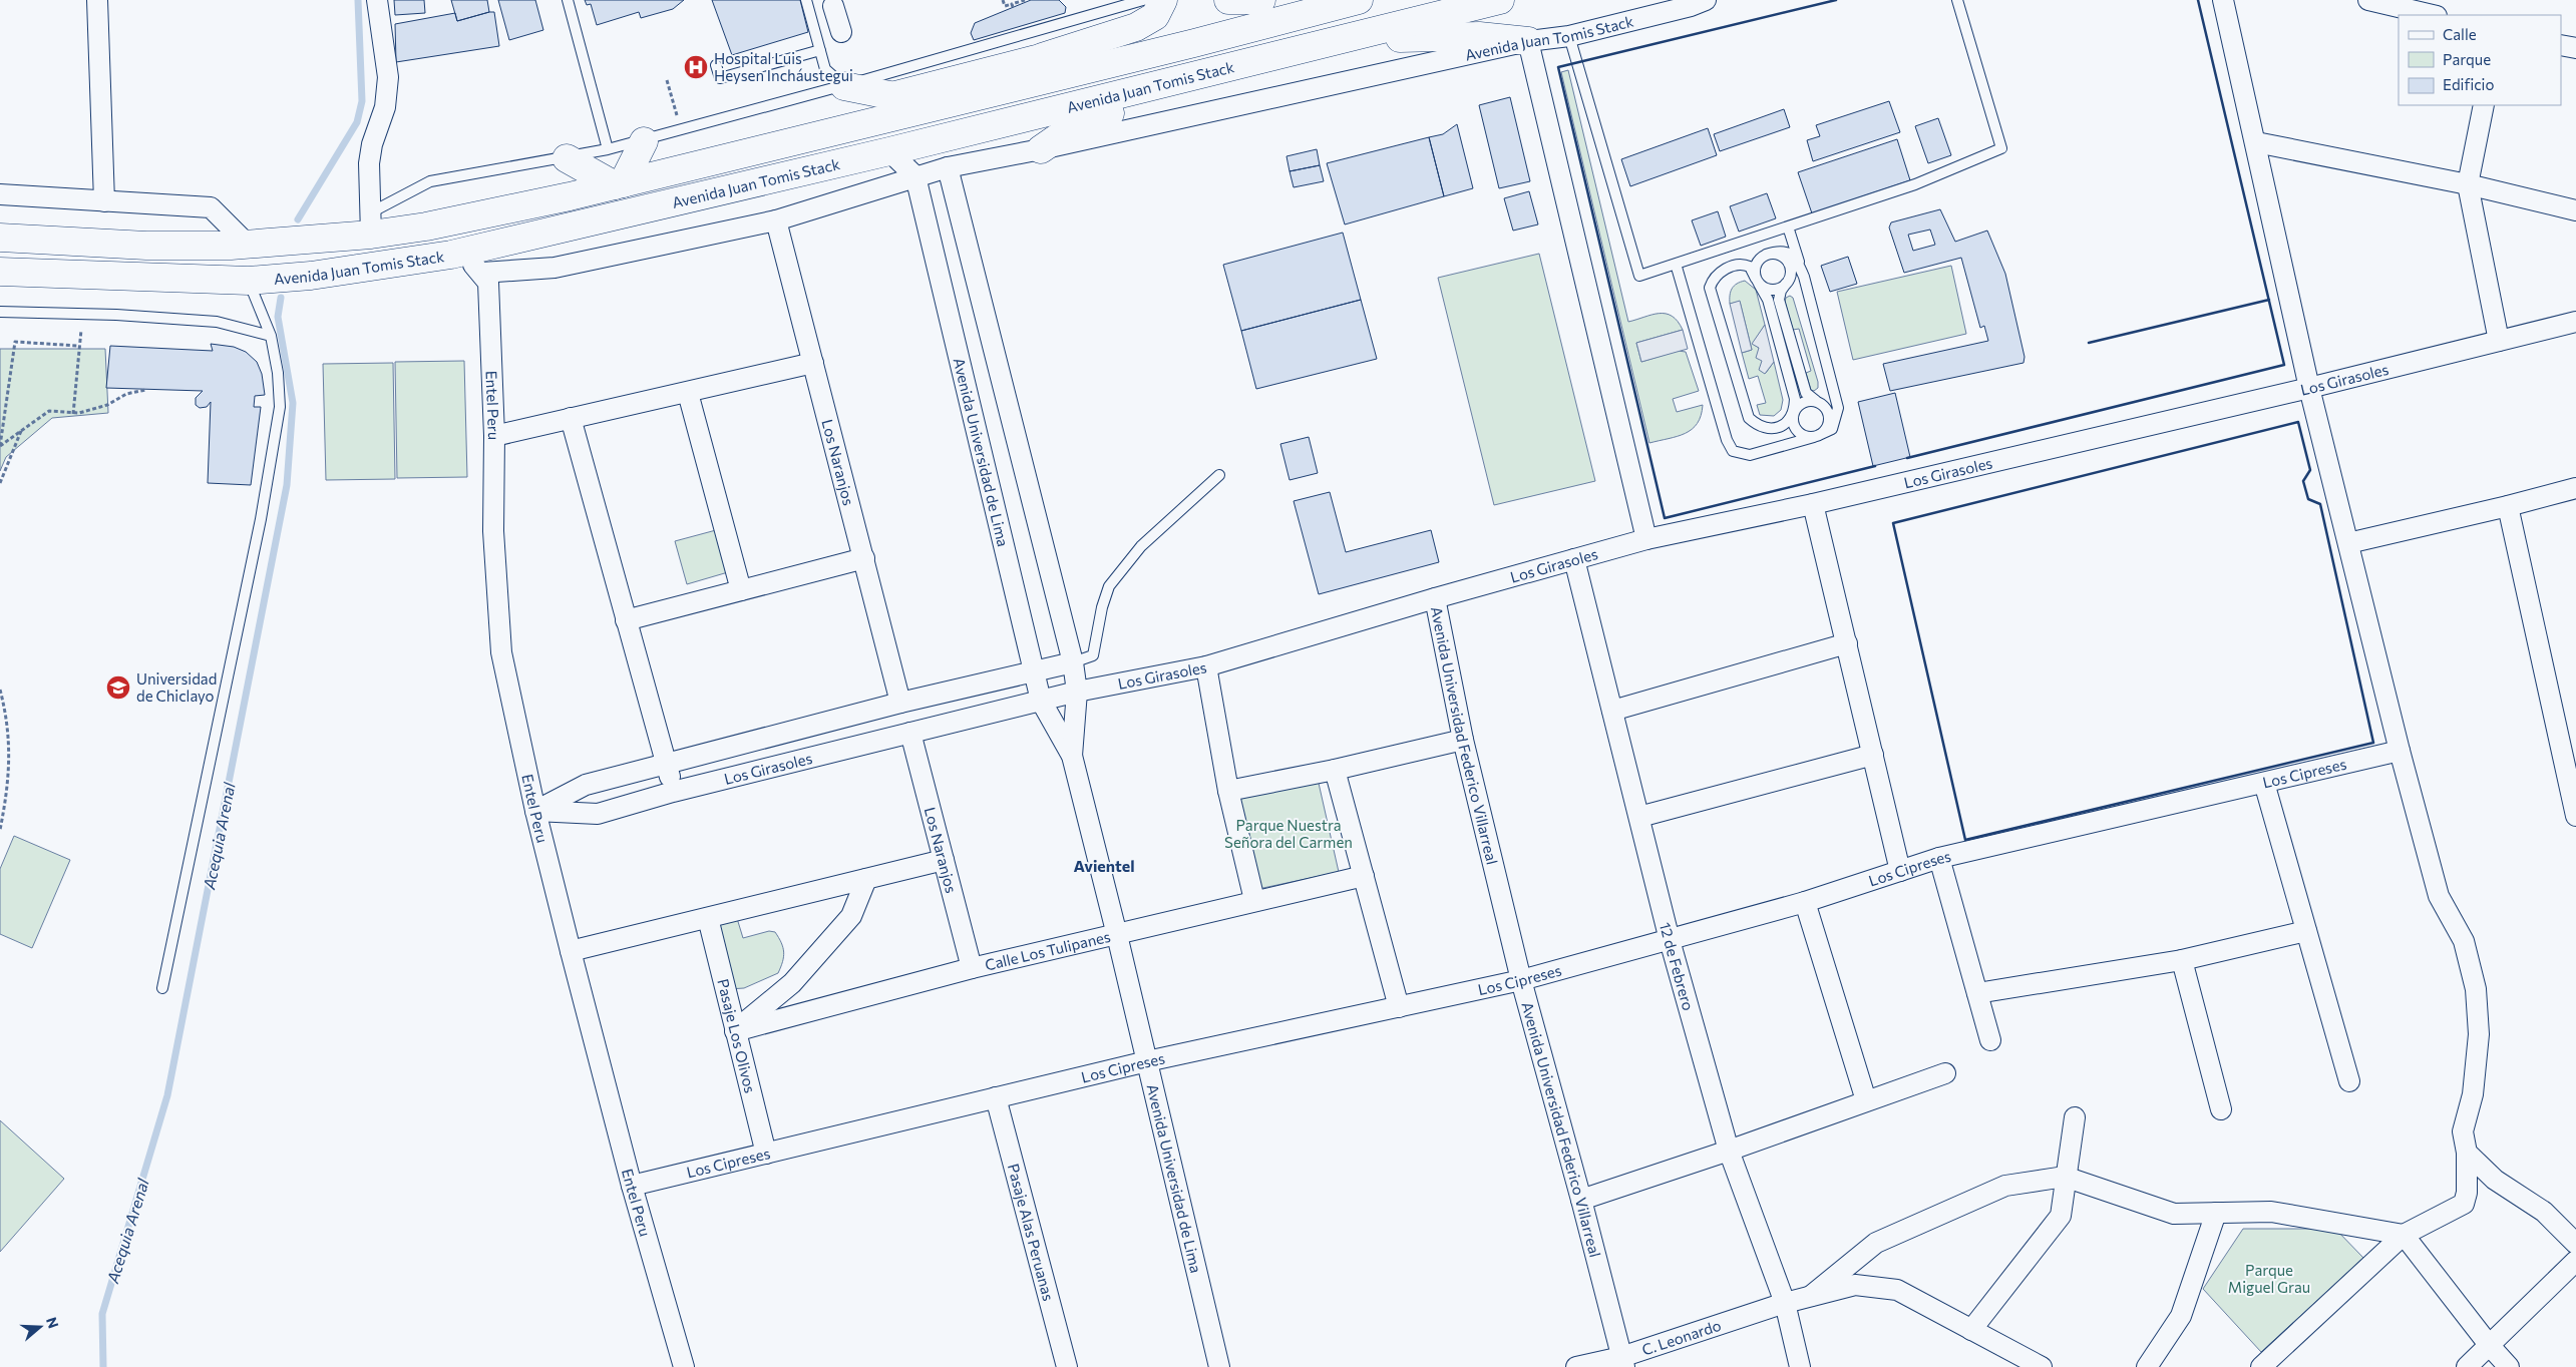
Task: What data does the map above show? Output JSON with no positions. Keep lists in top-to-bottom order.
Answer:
{
  "streets": {
    "main road": ["Avenida Juan Tomis Stack"],
    "street": [
      "Los Girasoles",
      "Entel Peru",
      "Avenida Universidad de Lima",
      "Los Naranjos",
      "Avenida Universidad Federico Villarreal",
      "Los Cipreses",
      "Calle Los Tulipanes",
      "12 de Febrero",
      "Pasaje Los Olivos",
      "Pasaje Alas Peruanas",
      "C. Leonardo"
    ]
  },
  "crossings": [
    ["Avenida Juan Tomis Stack", "Entel Peru"],
    ["Avenida Juan Tomis Stack", "Avenida Universidad de Lima"],
    ["Avenida Juan Tomis Stack", "Los Naranjos"],
    ["Los Girasoles", "Entel Peru"],
    ["Los Girasoles", "Avenida Universidad de Lima"],
    ["Los Girasoles", "Los Naranjos"],
    ["Los Girasoles", "Avenida Universidad Federico Villarreal"],
    ["Los Girasoles", "12 de Febrero"],
    ["Entel Peru", "Los Cipreses"],
    ["Avenida Universidad de Lima", "Los Cipreses"],
    ["Avenida Universidad de Lima", "Calle Los Tulipanes"],
    ["Los Naranjos", "Calle Los Tulipanes"],
    ["Avenida Universidad Federico Villarreal", "Los Cipreses"],
    ["Avenida Universidad Federico Villarreal", "C. Leonardo"],
    ["Los Cipreses", "12 de Febrero"],
    ["Los Cipreses", "Pasaje Los Olivos"],
    ["Los Cipreses", "Pasaje Alas Peruanas"],
    ["Calle Los Tulipanes", "Pasaje Los Olivos"],
    ["12 de Febrero", "C. Leonardo"]
  ],
  "districts": ["Avientel"],
  "water": ["Acequia Arenal"],
  "parks": ["Parque Nuestra Señora del Carmen", "Parque Miguel Grau"],
  "places": {
    "hospital": ["Hospital Luis Heysen Incháustegui"],
    "school or university": ["Universidad de Chiclayo"]
  },
  "legend": ["Calle", "Parque", "Edificio"],
  "north": "right"
}
